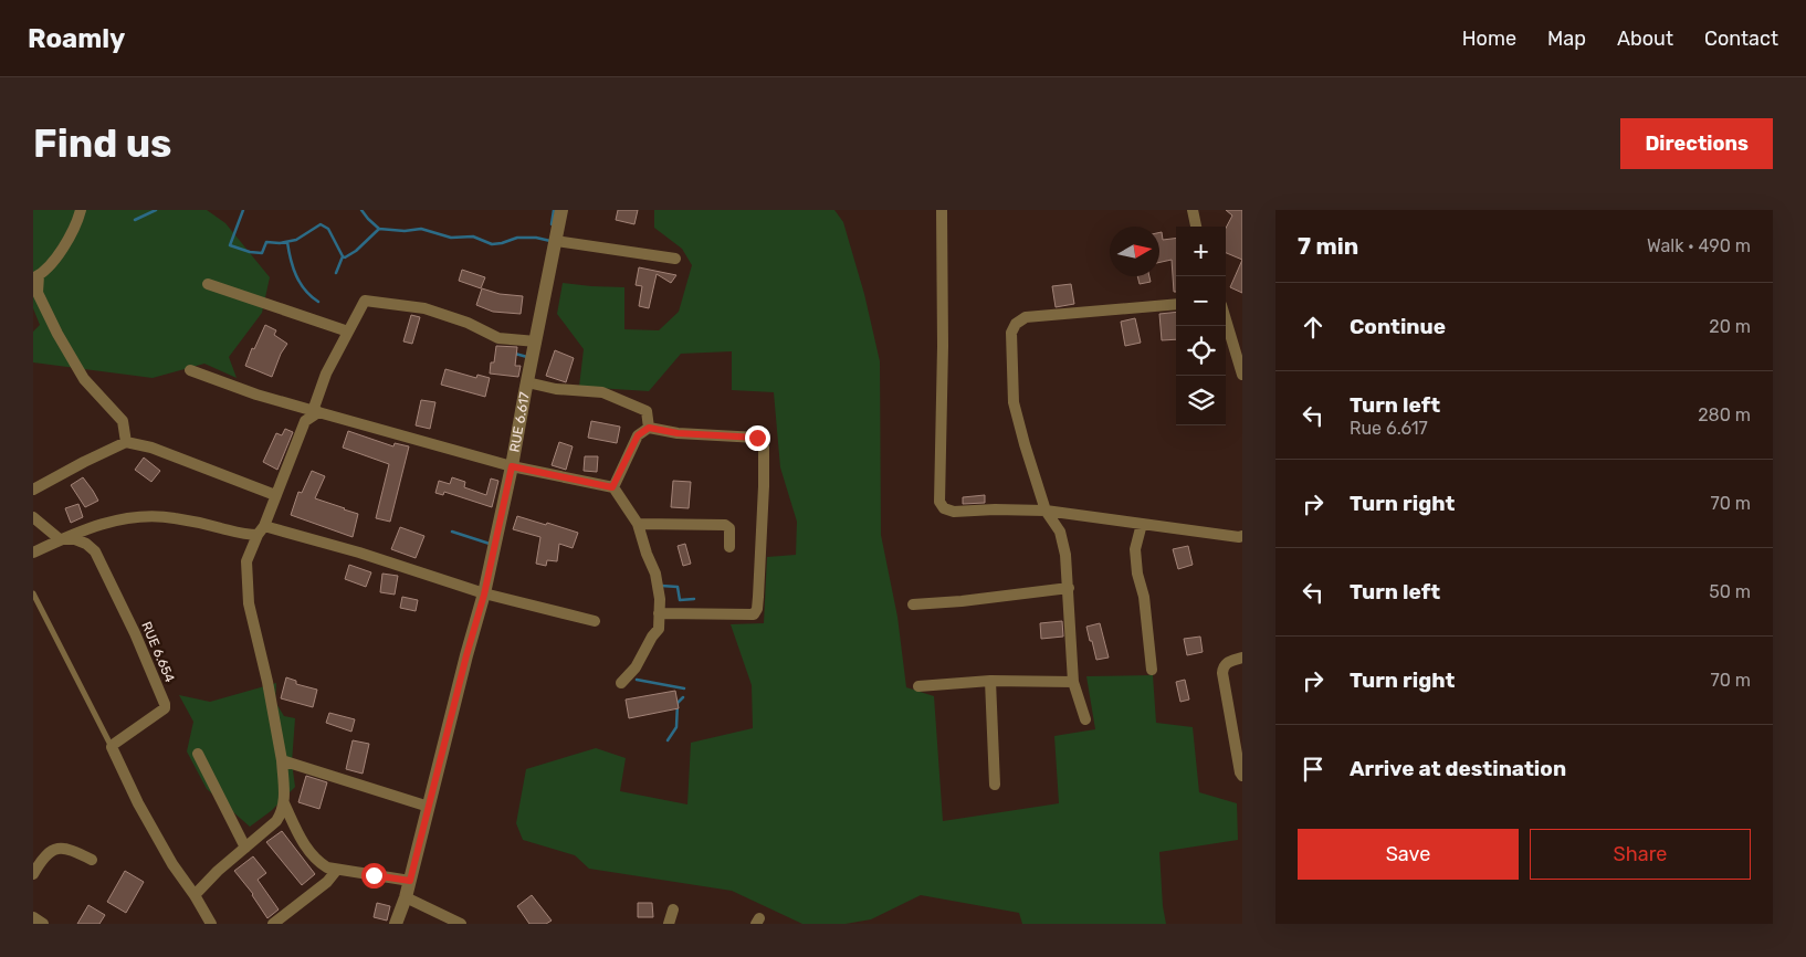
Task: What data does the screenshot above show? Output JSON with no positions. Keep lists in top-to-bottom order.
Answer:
{
  "streets": {
    "street": ["RUE 6.617", "RUE 6.654"]
  },
  "north": "right",
  "page": {
    "header": "Roamly",
    "nav": [
      "Home",
      "Map",
      "About",
      "Contact"
    ],
    "buttons": [
      "Directions",
      ["Save", "Share"]
    ],
    "title": "Find us",
    "heading": ["7 min", "Walk · 490 m"],
    "map_buttons": ["+", "−"],
    "list": [
      ["Continue", "20 m"],
      ["Turn left", "Rue 6.617", "280 m"],
      ["Turn right", "70 m"],
      ["Turn left", "50 m"],
      ["Turn right", "70 m"],
      "Arrive at destination"
    ]
  }
}
